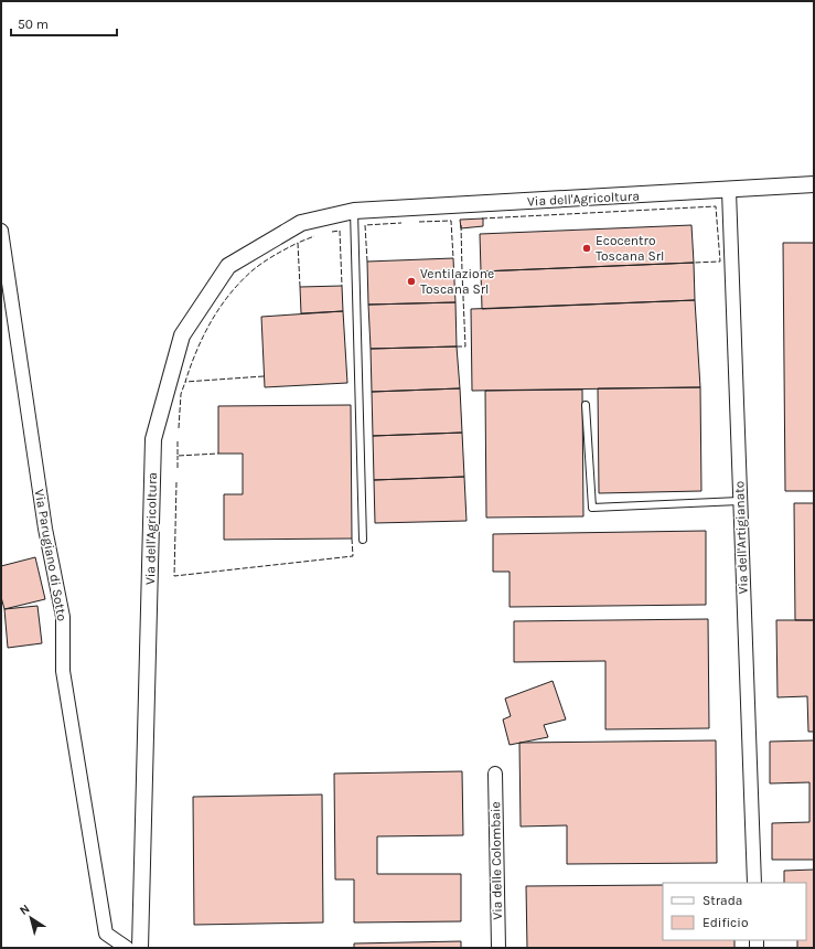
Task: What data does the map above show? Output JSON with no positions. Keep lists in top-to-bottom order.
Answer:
{
  "streets": {
    "street": [
      "Via dell'Agricoltura",
      "Via dell'Artigianato",
      "Via Parugiano di Sotto",
      "Via delle Colombaie"
    ]
  },
  "crossings": [
    ["Via dell'Agricoltura", "Via dell'Artigianato"]
  ],
  "places": ["Ecocentro Toscana Srl", "Ventilazione Toscana Srl"],
  "legend": ["Strada", "Edificio"],
  "scale_bar": "50 m",
  "north": "top left"
}
